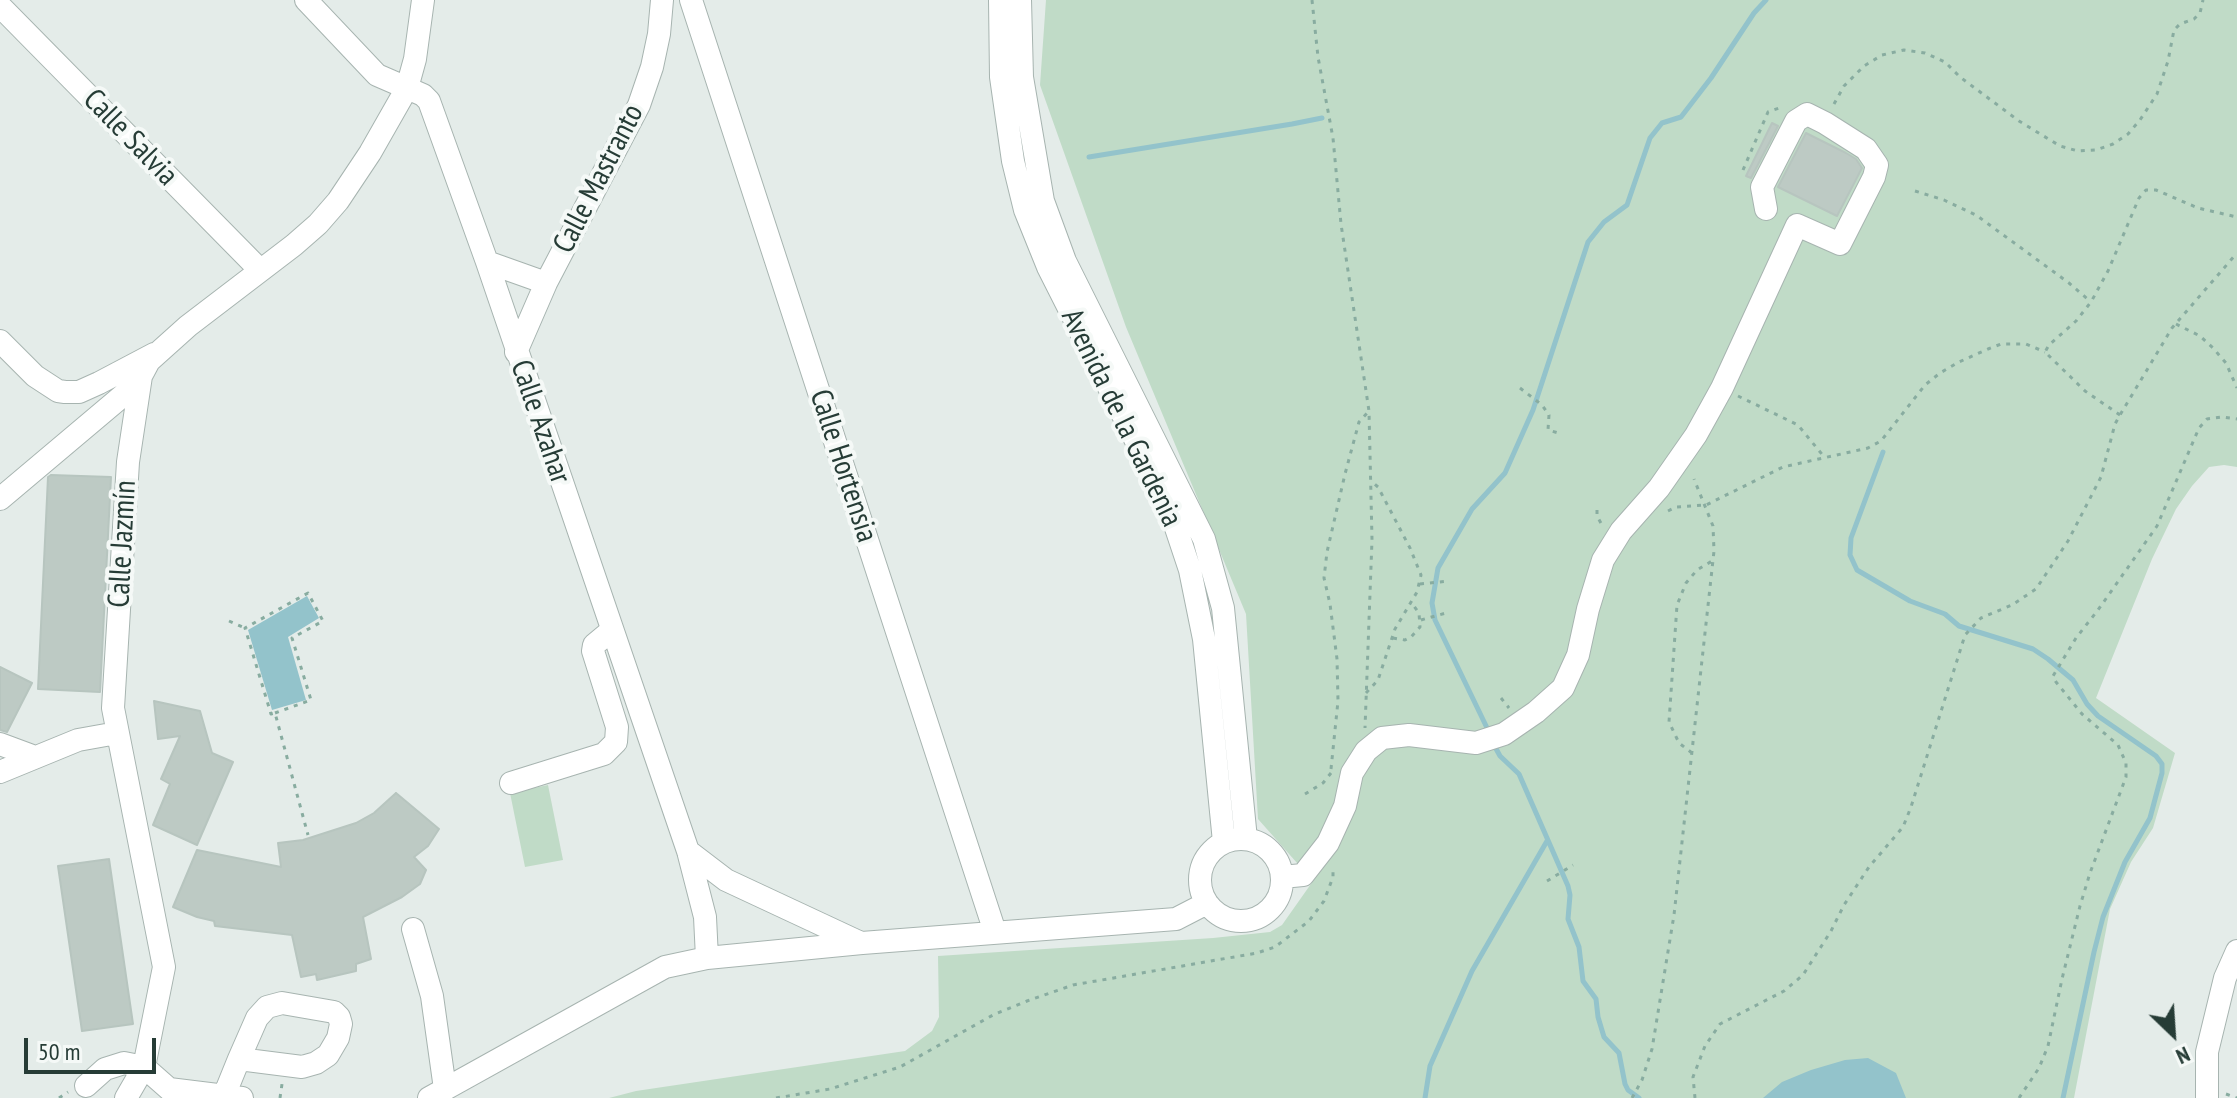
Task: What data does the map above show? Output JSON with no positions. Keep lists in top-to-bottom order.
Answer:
{
  "streets": {
    "street": [
      "Calle Salvia",
      "Calle Mastranto",
      "Avenida de la Gardenia",
      "Calle Azahar",
      "Calle Hortensia",
      "Calle Jazmín"
    ]
  },
  "crossings": [
    ["Calle Salvia", "Calle Jazmín"],
    ["Calle Mastranto", "Calle Azahar"],
    ["Calle Azahar", "Calle Jazmín"]
  ],
  "scale_bar": "50 m",
  "north": "bottom right"
}
